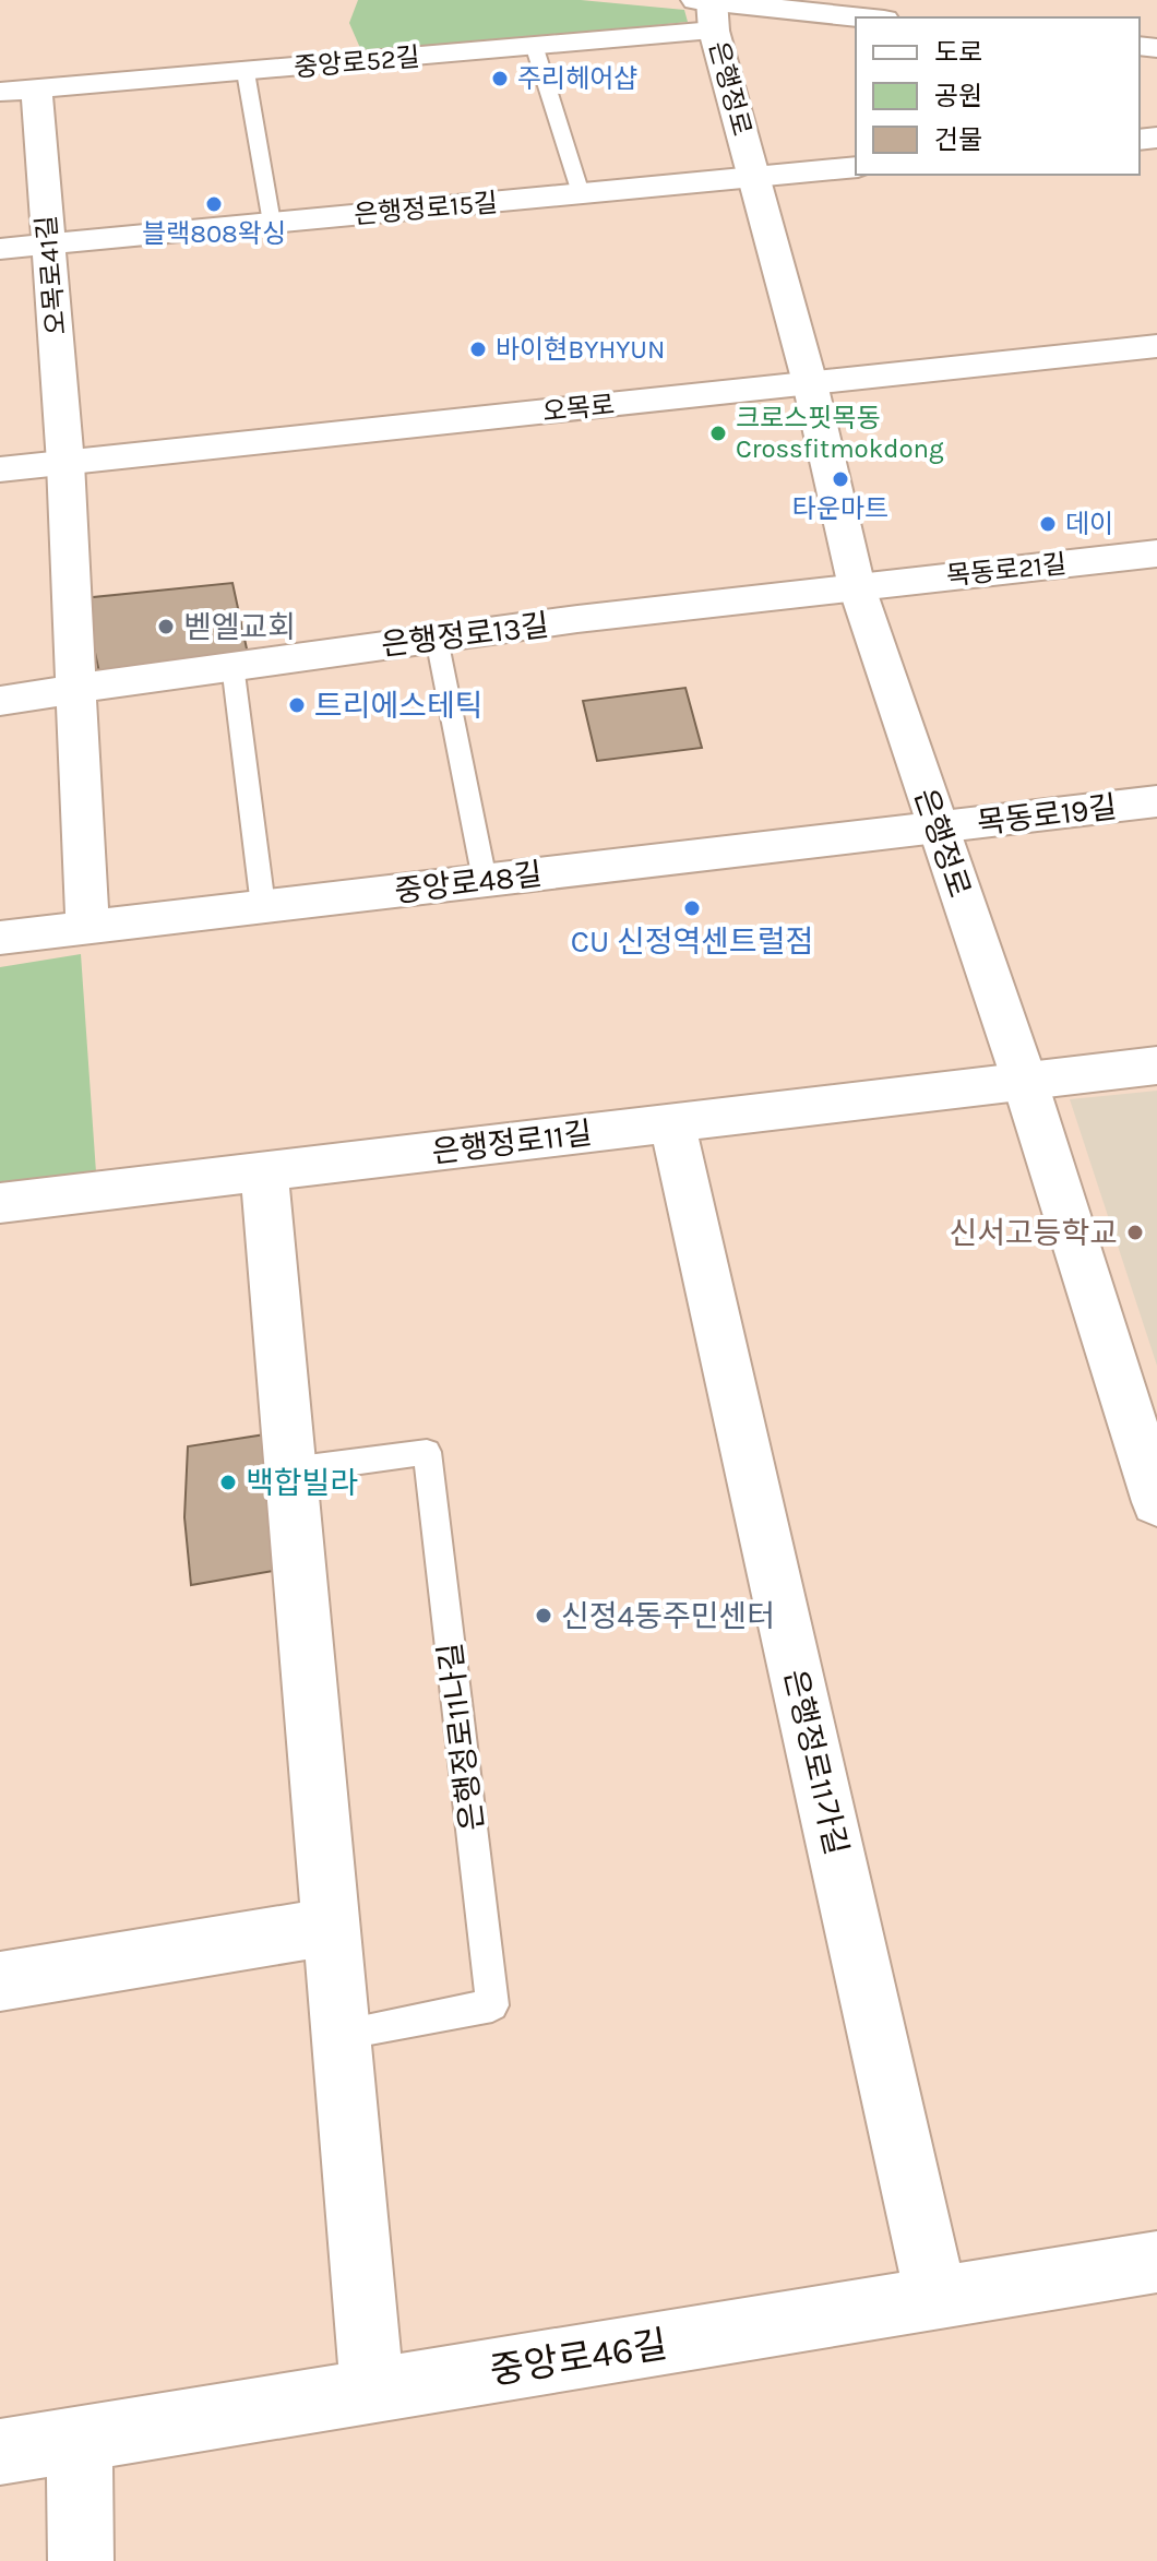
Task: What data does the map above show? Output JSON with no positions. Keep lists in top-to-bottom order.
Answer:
{
  "streets": {
    "street": [
      "중앙로52길",
      "은행정로",
      "은행정로15길",
      "오목로41길",
      "오목로",
      "목동로21길",
      "은행정로13길",
      "목동로19길",
      "중앙로48길",
      "은행정로11길",
      "은행정로11가길",
      "중앙로46길"
    ],
    "lane": ["은행정로11나길"]
  },
  "crossings": [
    ["중앙로52길", "은행정로"],
    ["중앙로52길", "오목로41길"],
    ["은행정로", "은행정로15길"],
    ["은행정로", "오목로"],
    ["은행정로", "목동로21길"],
    ["은행정로", "은행정로13길"],
    ["은행정로", "목동로19길"],
    ["은행정로", "중앙로48길"],
    ["은행정로", "은행정로11길"],
    ["은행정로15길", "오목로41길"],
    ["오목로41길", "오목로"],
    ["오목로41길", "은행정로13길"],
    ["목동로21길", "은행정로13길"],
    ["목동로19길", "중앙로48길"],
    ["은행정로11길", "은행정로11가길"],
    ["은행정로11가길", "중앙로46길"]
  ],
  "places": [
    "주리헤어샵",
    "블랙808왁싱",
    "바이현BYHYUN",
    "크로스핏목동 Crossfitmokdong",
    "타운마트",
    "데이",
    "벧엘교회",
    "트리에스테틱",
    "CU 신정역센트럴점",
    "신서고등학교",
    "백합빌라",
    "신정4동주민센터"
  ],
  "legend": ["도로", "공원", "건물"]
}
